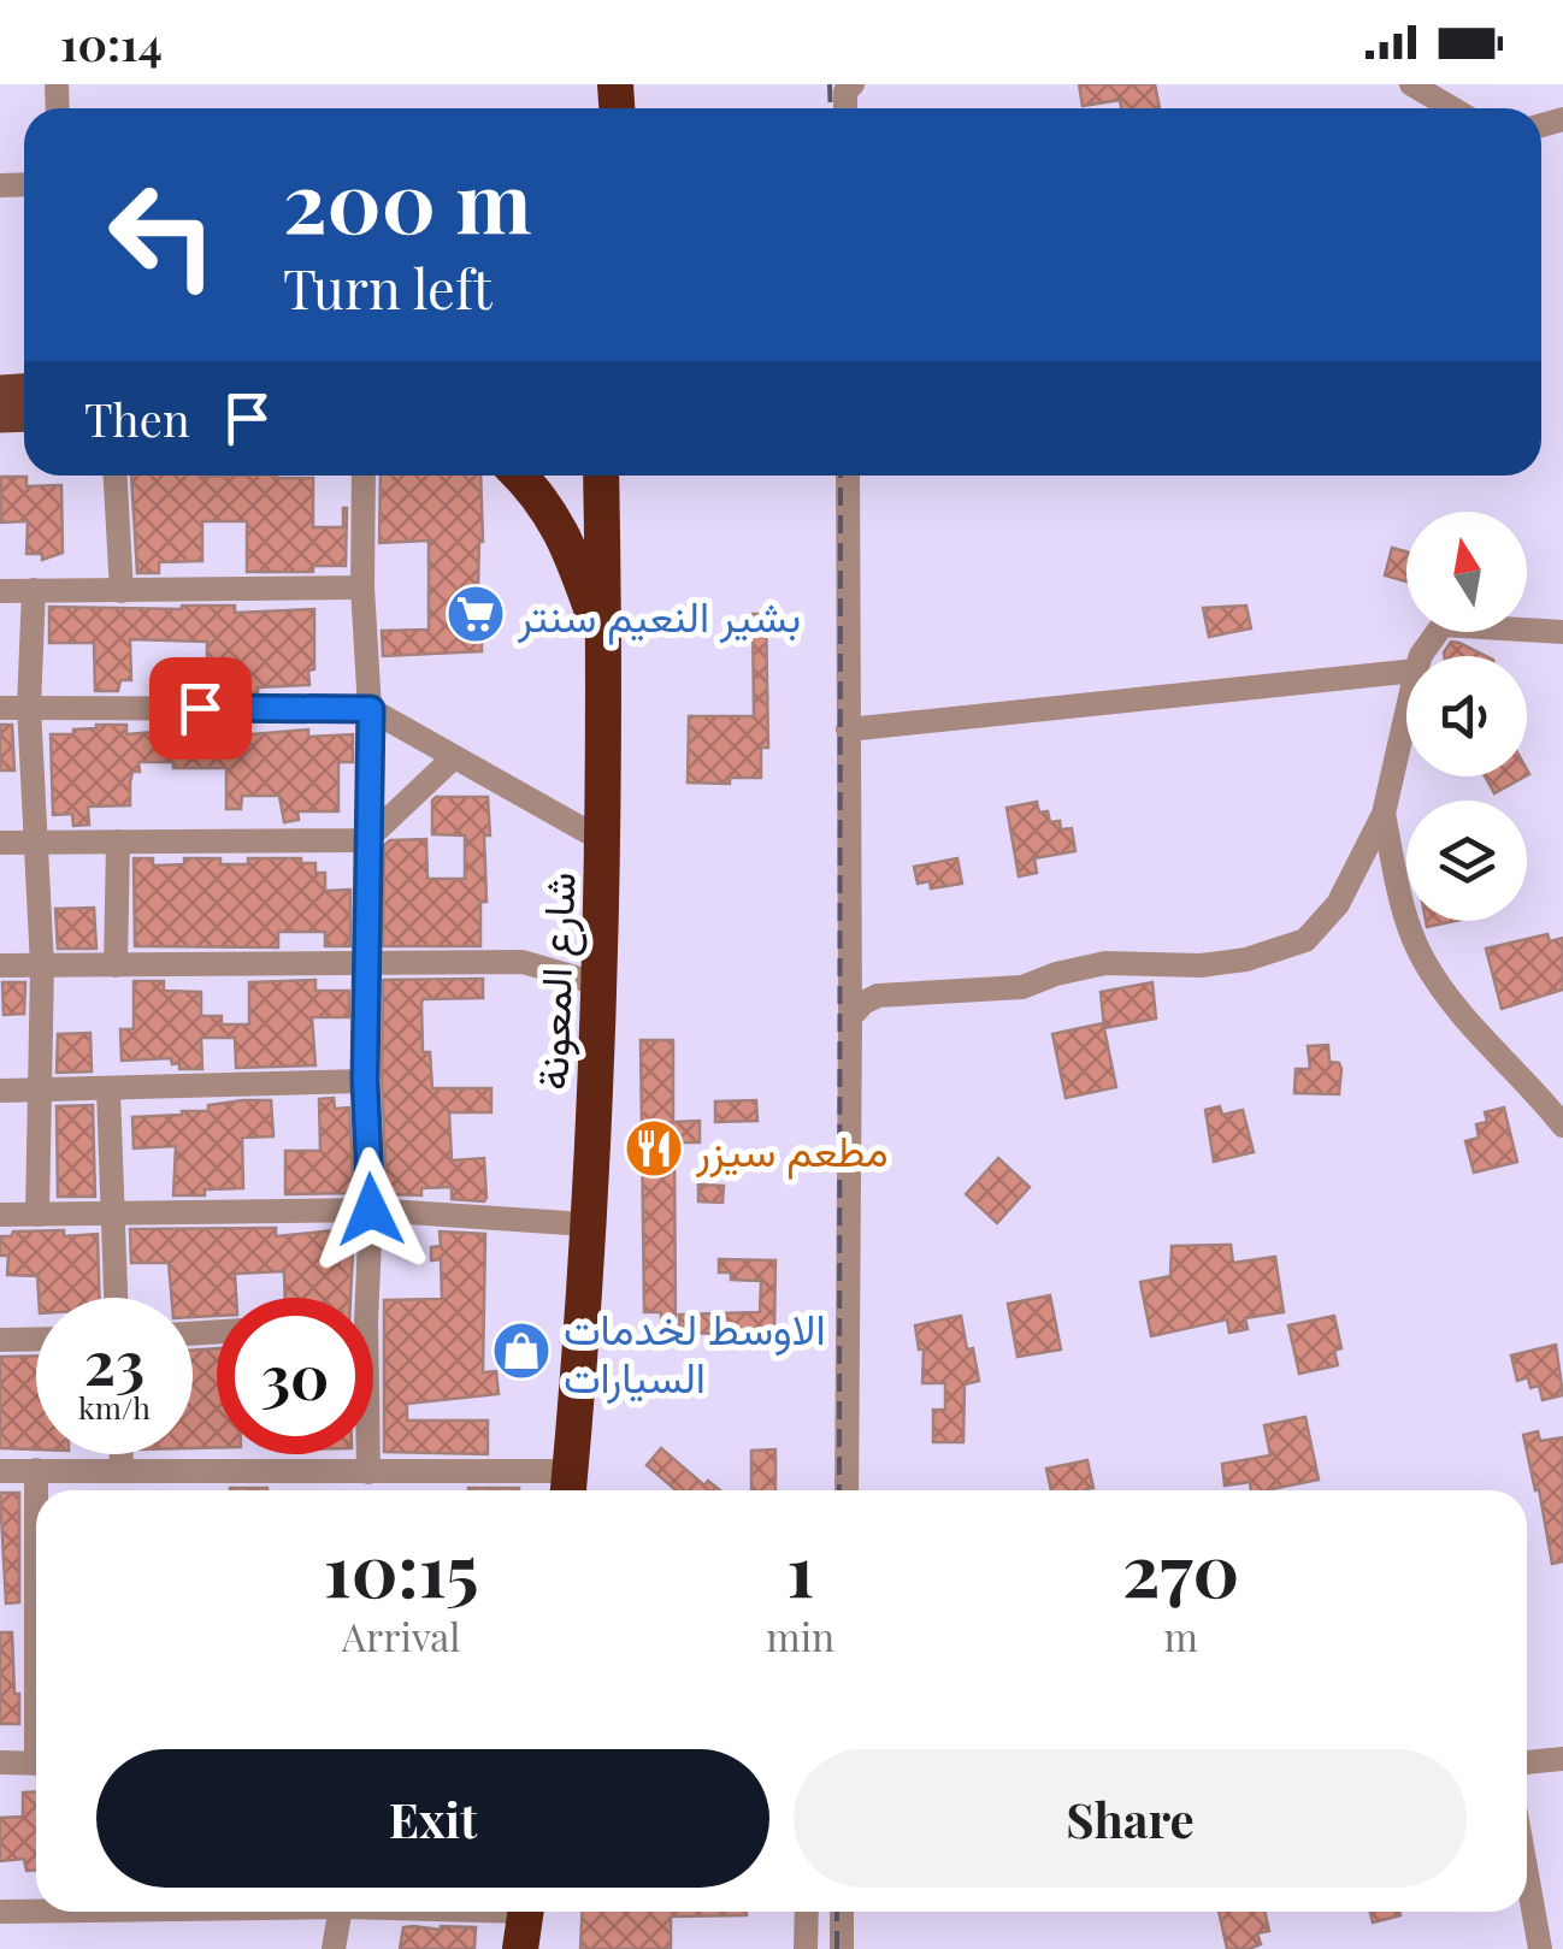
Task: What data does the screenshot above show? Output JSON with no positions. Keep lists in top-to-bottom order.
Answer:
{
  "streets": {
    "highway": ["شارع المعونة"]
  },
  "places": {
    "supermarket": ["بشير النعيم سنتر"],
    "restaurant": ["مطعم سيزر"],
    "shop": ["الاوسط لخدمات السيارات"]
  },
  "north": "top",
  "page": {
    "status": "10:14",
    "turn": ["200 m", "Turn left"],
    "then": "Then",
    "speed": "23 km/h",
    "limit": "30",
    "eta": [
      "10:15",
      "Arrival",
      "1",
      "min",
      "270",
      "m"
    ],
    "buttons": ["Exit", "Share"]
  }
}
